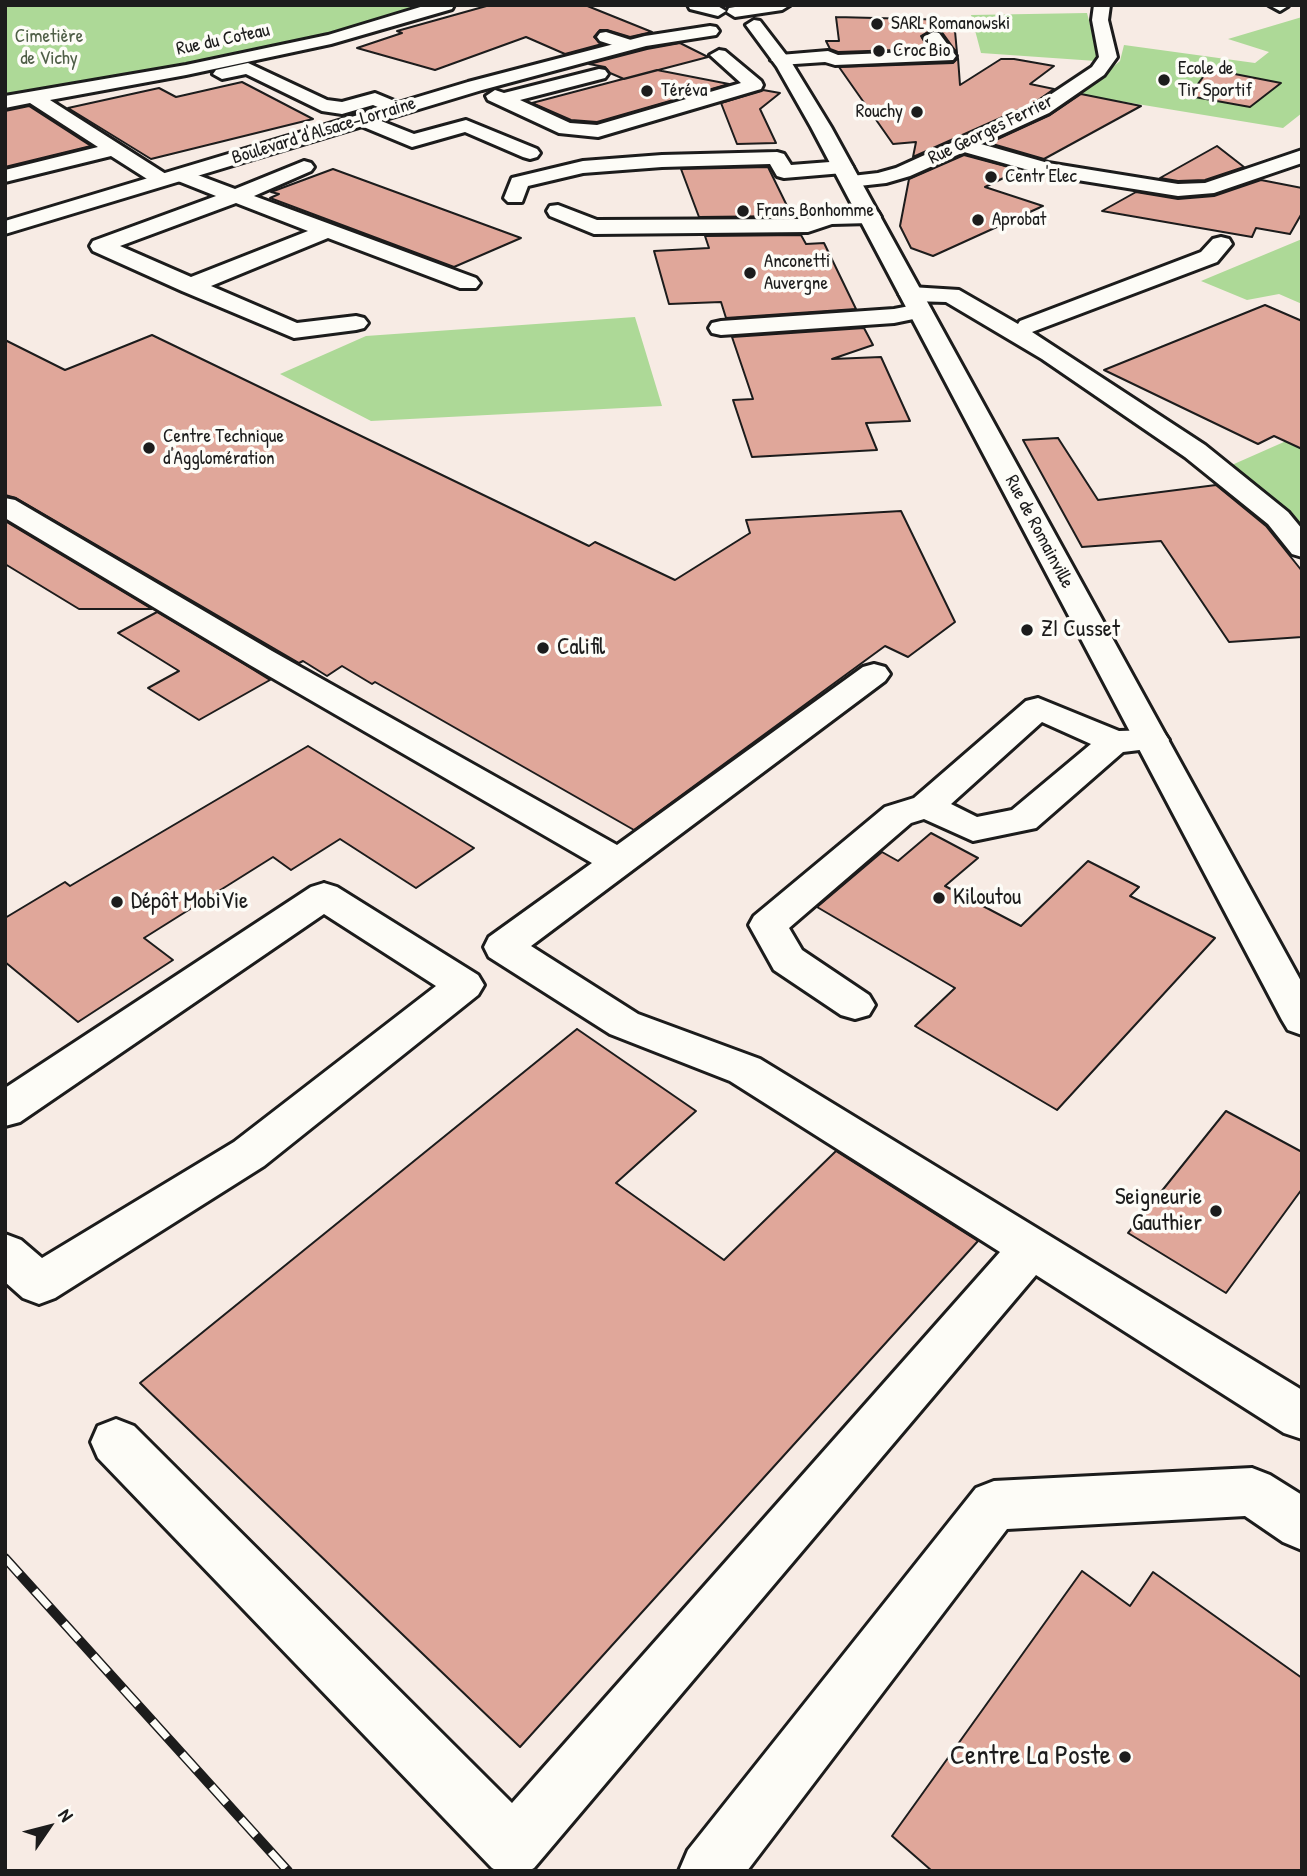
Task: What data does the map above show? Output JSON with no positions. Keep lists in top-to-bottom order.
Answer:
{
  "streets": {
    "main road": [
      "Rue du Coteau",
      "Rue Georges Ferrier",
      "Boulevard d'Alsace-Lorraine",
      "Rue de Romainville"
    ]
  },
  "crossings": [
    ["Rue Georges Ferrier", "Rue de Romainville"],
    ["Boulevard d'Alsace-Lorraine", "Rue de Romainville"]
  ],
  "parks": ["Cimetière de Vichy"],
  "places": [
    "SARL Romanowski",
    "Croc'Bio",
    "Ecole de Tir Sportif",
    "Téréva",
    "Rouchy",
    "Centr'Elec",
    "Frans Bonhomme",
    "Aprobat",
    "Anconetti Auvergne",
    "Centre Technique d'Agglomération",
    "ZI Cusset",
    "Califil",
    "Kiloutou",
    "Dépôt MobiVie",
    "Seigneurie Gauthier",
    "Centre La Poste"
  ],
  "north": "top right"
}
